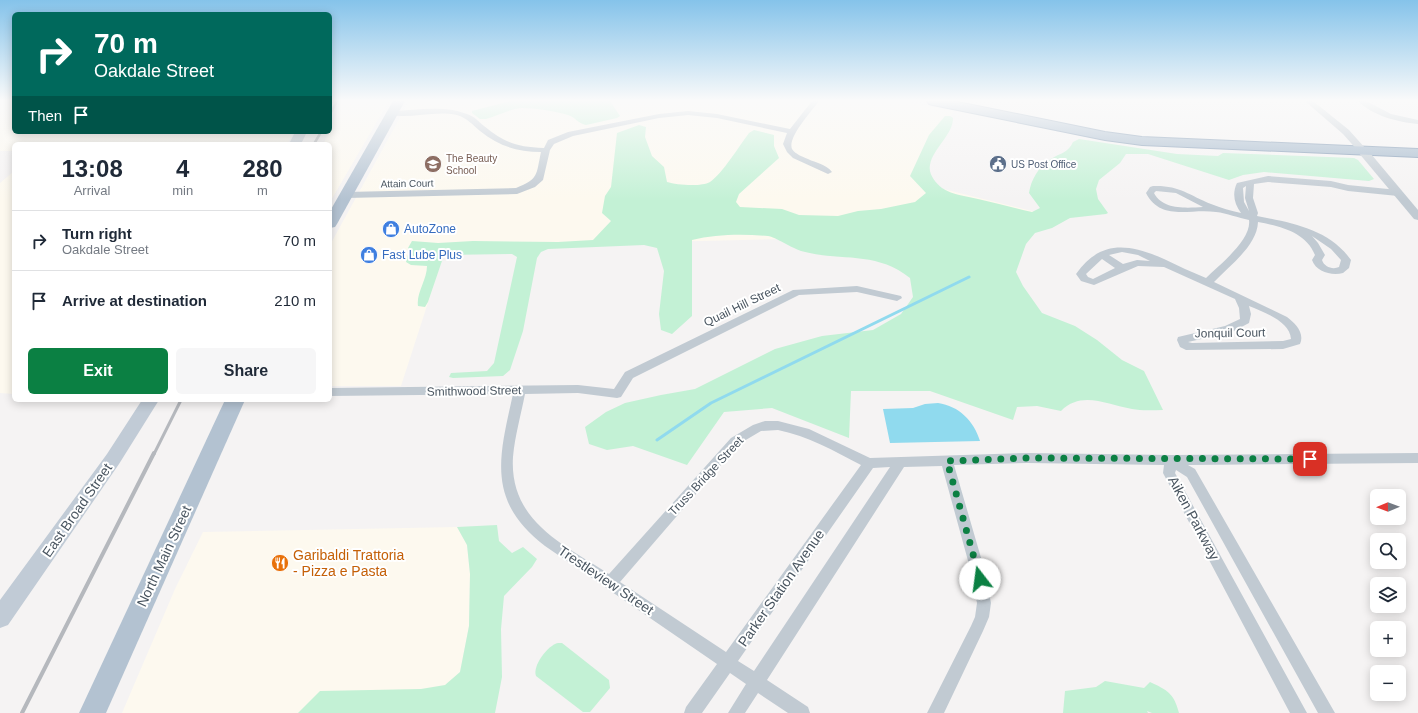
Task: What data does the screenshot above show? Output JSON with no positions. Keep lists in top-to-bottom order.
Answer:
{
  "streets": {
    "main road": ["East Broad Street", "North Main Street"],
    "street": [
      "Attain Court",
      "Quail Hill Street",
      "Jonquil Court",
      "Smithwood Street",
      "Truss Bridge Street",
      "Aiken Parkway",
      "Trestleview Street",
      "Parker Station Avenue"
    ]
  },
  "crossings": [
    ["Quail Hill Street", "Smithwood Street"],
    ["Smithwood Street", "Trestleview Street"],
    ["Truss Bridge Street", "Trestleview Street"],
    ["Truss Bridge Street", "Parker Station Avenue"],
    ["Trestleview Street", "Parker Station Avenue"]
  ],
  "places": {
    "school or university": ["The Beauty School"],
    "public building": ["US Post Office"],
    "shop": ["AutoZone", "Fast Lube Plus"],
    "restaurant": ["Garibaldi Trattoria - Pizza e Pasta"]
  },
  "north": "left",
  "page": {
    "turn": ["70 m", "Oakdale Street"],
    "then": "Then",
    "eta": [
      "13:08",
      "Arrival",
      "4",
      "min",
      "280",
      "m"
    ],
    "list": [
      {
        "name": "Turn right",
        "note": "Oakdale Street",
        "value": "70 m"
      },
      {
        "name": "Arrive at destination",
        "value": "210 m"
      }
    ],
    "buttons": ["Exit", "Share"],
    "map_buttons": ["+", "−"]
  }
}
